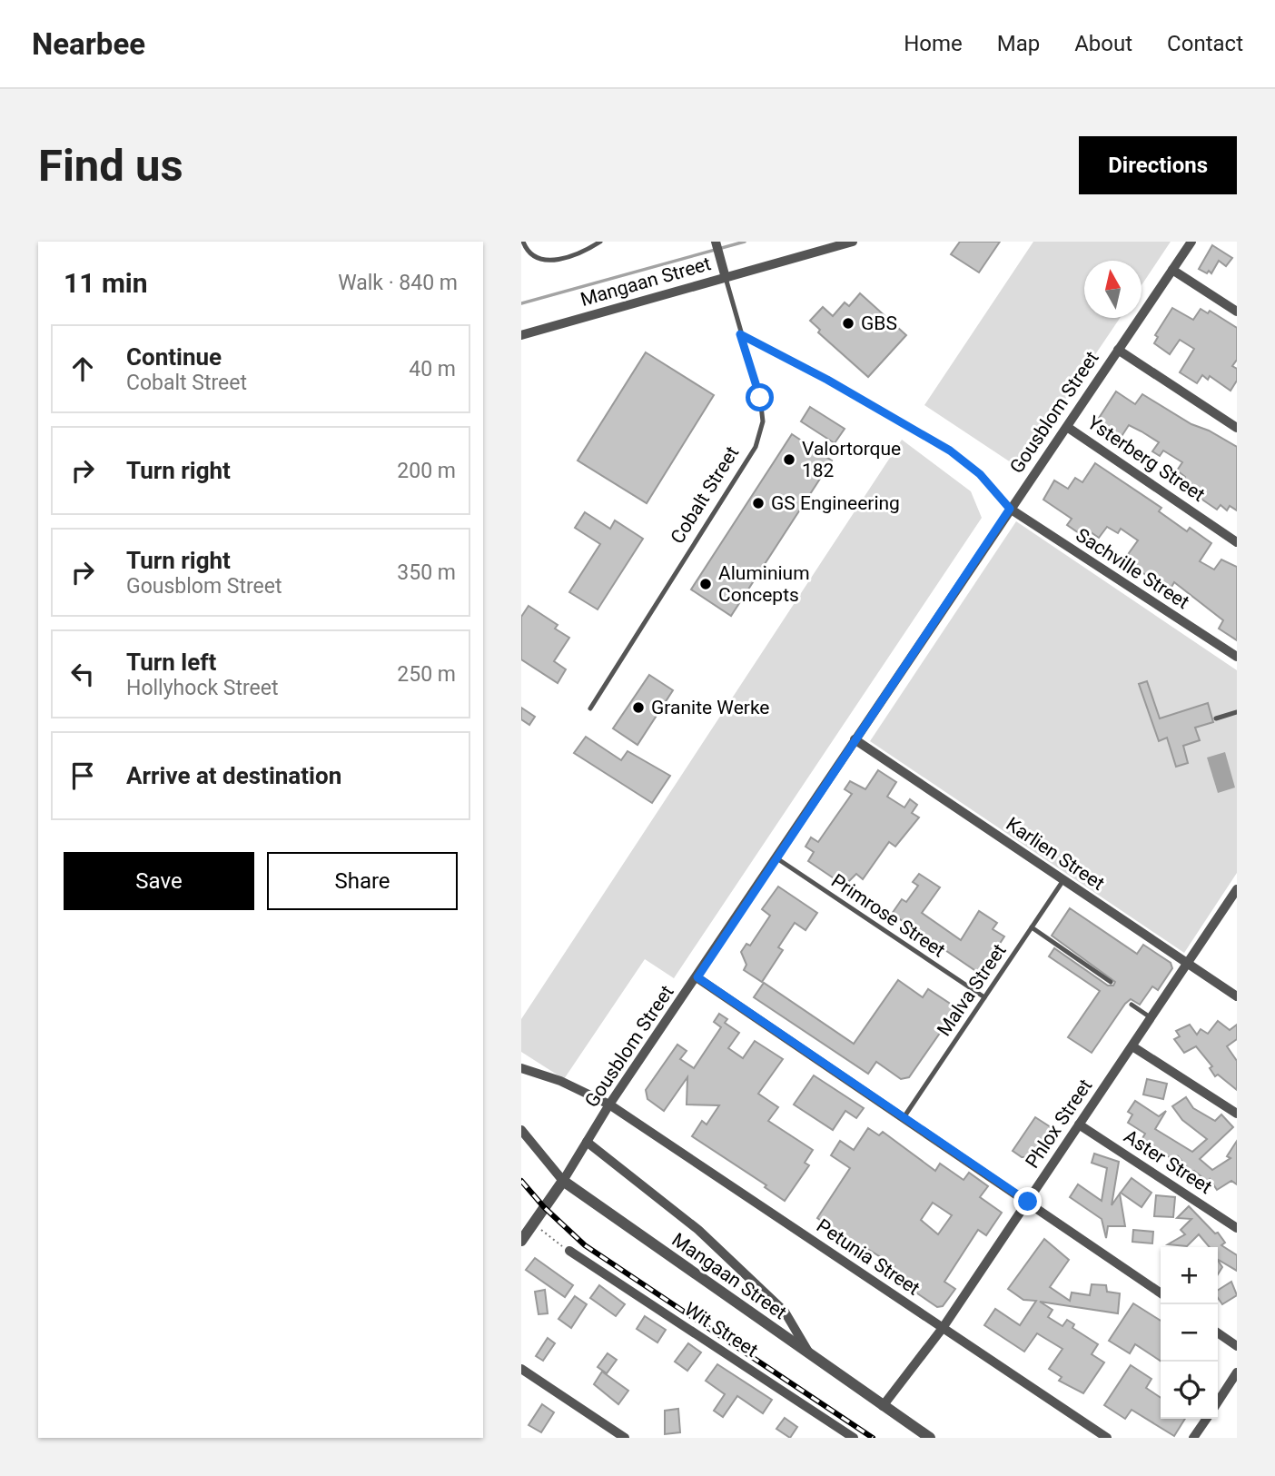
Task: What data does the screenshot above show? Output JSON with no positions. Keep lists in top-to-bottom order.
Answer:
{
  "streets": {
    "street": [
      "Mangaan Street",
      "Gousblom Street",
      "Ysterberg Street",
      "Cobalt Street",
      "Sachville Street",
      "Karlien Street",
      "Phlox Street",
      "Aster Street",
      "Petunia Street",
      "Wit Street"
    ],
    "lane": ["Primrose Street", "Malva Street"]
  },
  "crossings": [
    ["Mangaan Street", "Gousblom Street"],
    ["Mangaan Street", "Cobalt Street"],
    ["Mangaan Street", "Phlox Street"],
    ["Gousblom Street", "Ysterberg Street"],
    ["Gousblom Street", "Sachville Street"],
    ["Gousblom Street", "Karlien Street"],
    ["Gousblom Street", "Primrose Street"],
    ["Gousblom Street", "Petunia Street"],
    ["Karlien Street", "Malva Street"],
    ["Karlien Street", "Phlox Street"],
    ["Primrose Street", "Malva Street"],
    ["Phlox Street", "Aster Street"],
    ["Phlox Street", "Petunia Street"]
  ],
  "places": [
    "GBS",
    "Valortorque 182",
    "GS Engineering",
    "Aluminium Concepts",
    "Granite Werke"
  ],
  "north": "top",
  "page": {
    "header": "Nearbee",
    "nav": [
      "Home",
      "Map",
      "About",
      "Contact"
    ],
    "buttons": [
      "Directions",
      ["Save", "Share"]
    ],
    "title": "Find us",
    "heading": ["11 min", "Walk · 840 m"],
    "list": [
      ["Continue", "Cobalt Street", "40 m"],
      ["Turn right", "200 m"],
      ["Turn right", "Gousblom Street", "350 m"],
      ["Turn left", "Hollyhock Street", "250 m"],
      "Arrive at destination"
    ],
    "map_buttons": ["+", "−"]
  }
}
